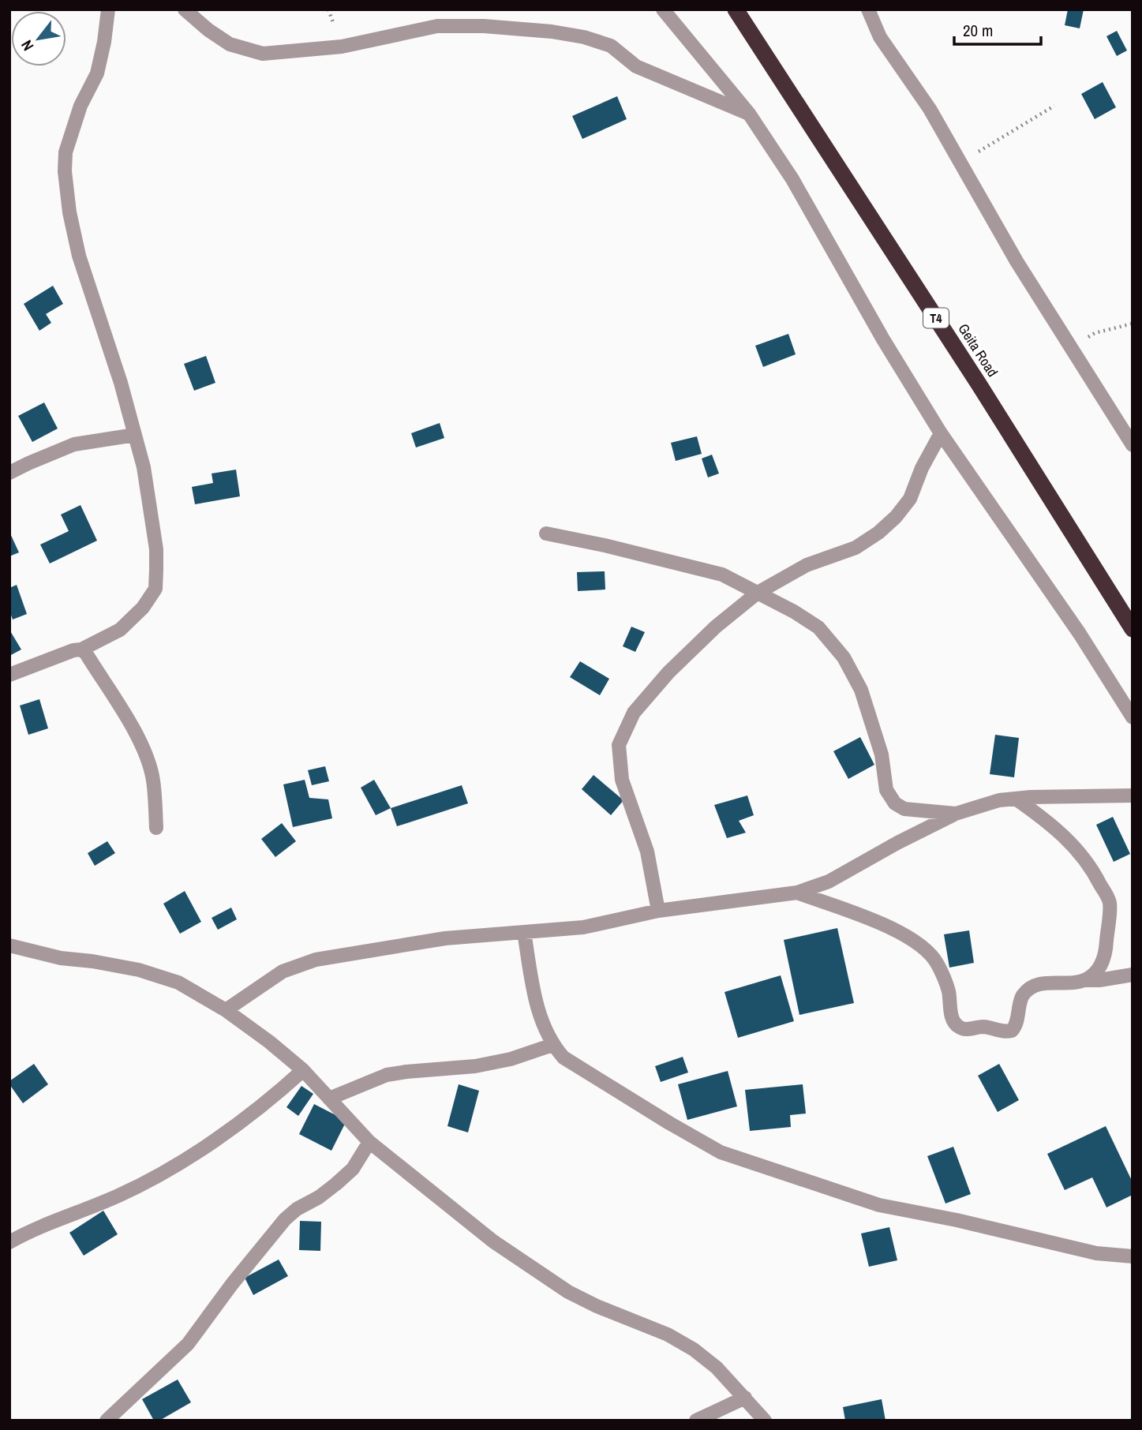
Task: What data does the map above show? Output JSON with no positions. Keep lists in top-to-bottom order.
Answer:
{
  "streets": {
    "highway": ["T4", "Geita Road"]
  },
  "scale_bar": "20 m",
  "north": "bottom left"
}
